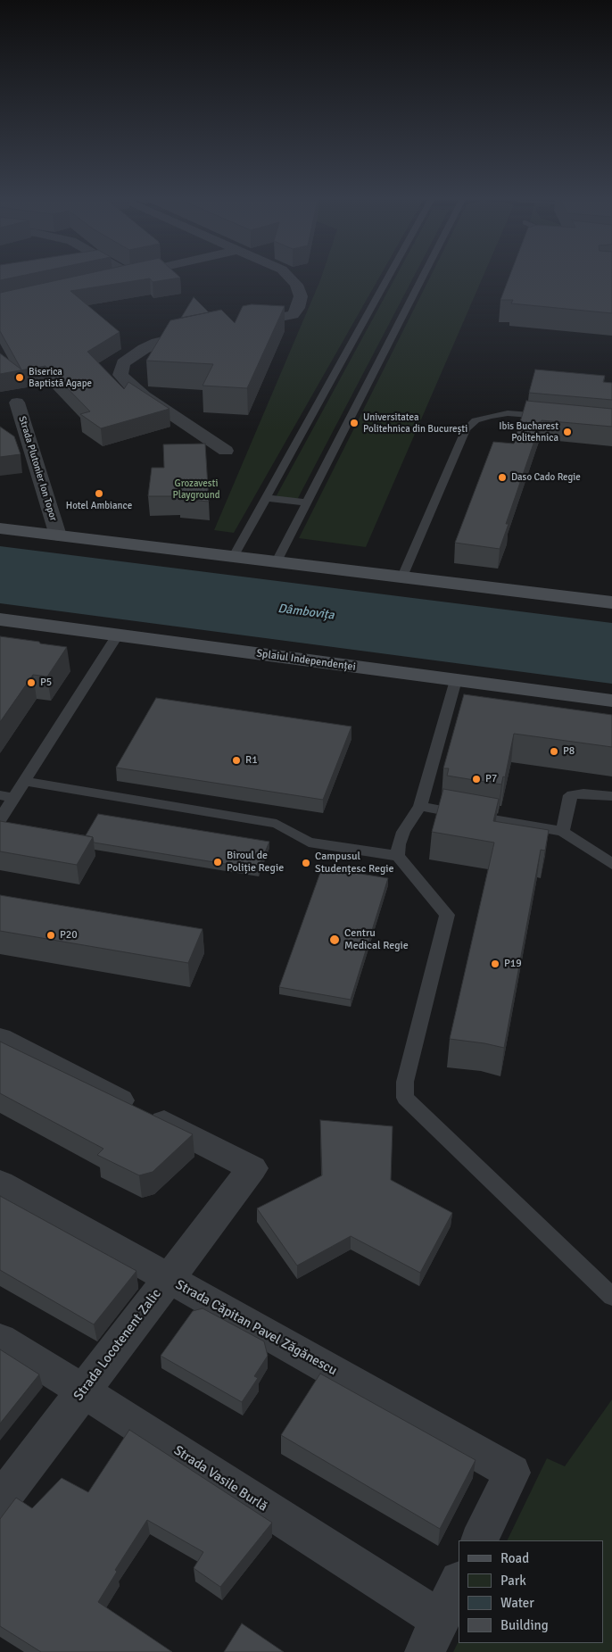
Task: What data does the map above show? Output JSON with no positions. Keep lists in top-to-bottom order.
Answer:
{
  "streets": {
    "main road": ["Splaiul Independenței"],
    "street": [
      "Strada Plutonier Ion Topor",
      "Strada Căpitan Pavel Zăgănescu",
      "Strada Locotenent Zalic",
      "Strada Vasile Burlă"
    ]
  },
  "crossings": [
    ["Strada Căpitan Pavel Zăgănescu", "Strada Locotenent Zalic"],
    ["Strada Locotenent Zalic", "Strada Vasile Burlă"]
  ],
  "water": ["Dâmbovița"],
  "parks": ["Grozavesti Playground"],
  "places": [
    "Biserica Baptistă Agape",
    "Universitatea Politehnica din București",
    "Ibis Bucharest Politehnica",
    "Daso Cado Regie",
    "Hotel Ambiance",
    "P5",
    "P8",
    "R1",
    "P7",
    "Biroul de Poliție Regie",
    "Campusul Studențesc Regie",
    "P20",
    "Centru Medical Regie",
    "P19"
  ],
  "legend": [
    "Road",
    "Park",
    "Water",
    "Building"
  ]
}
